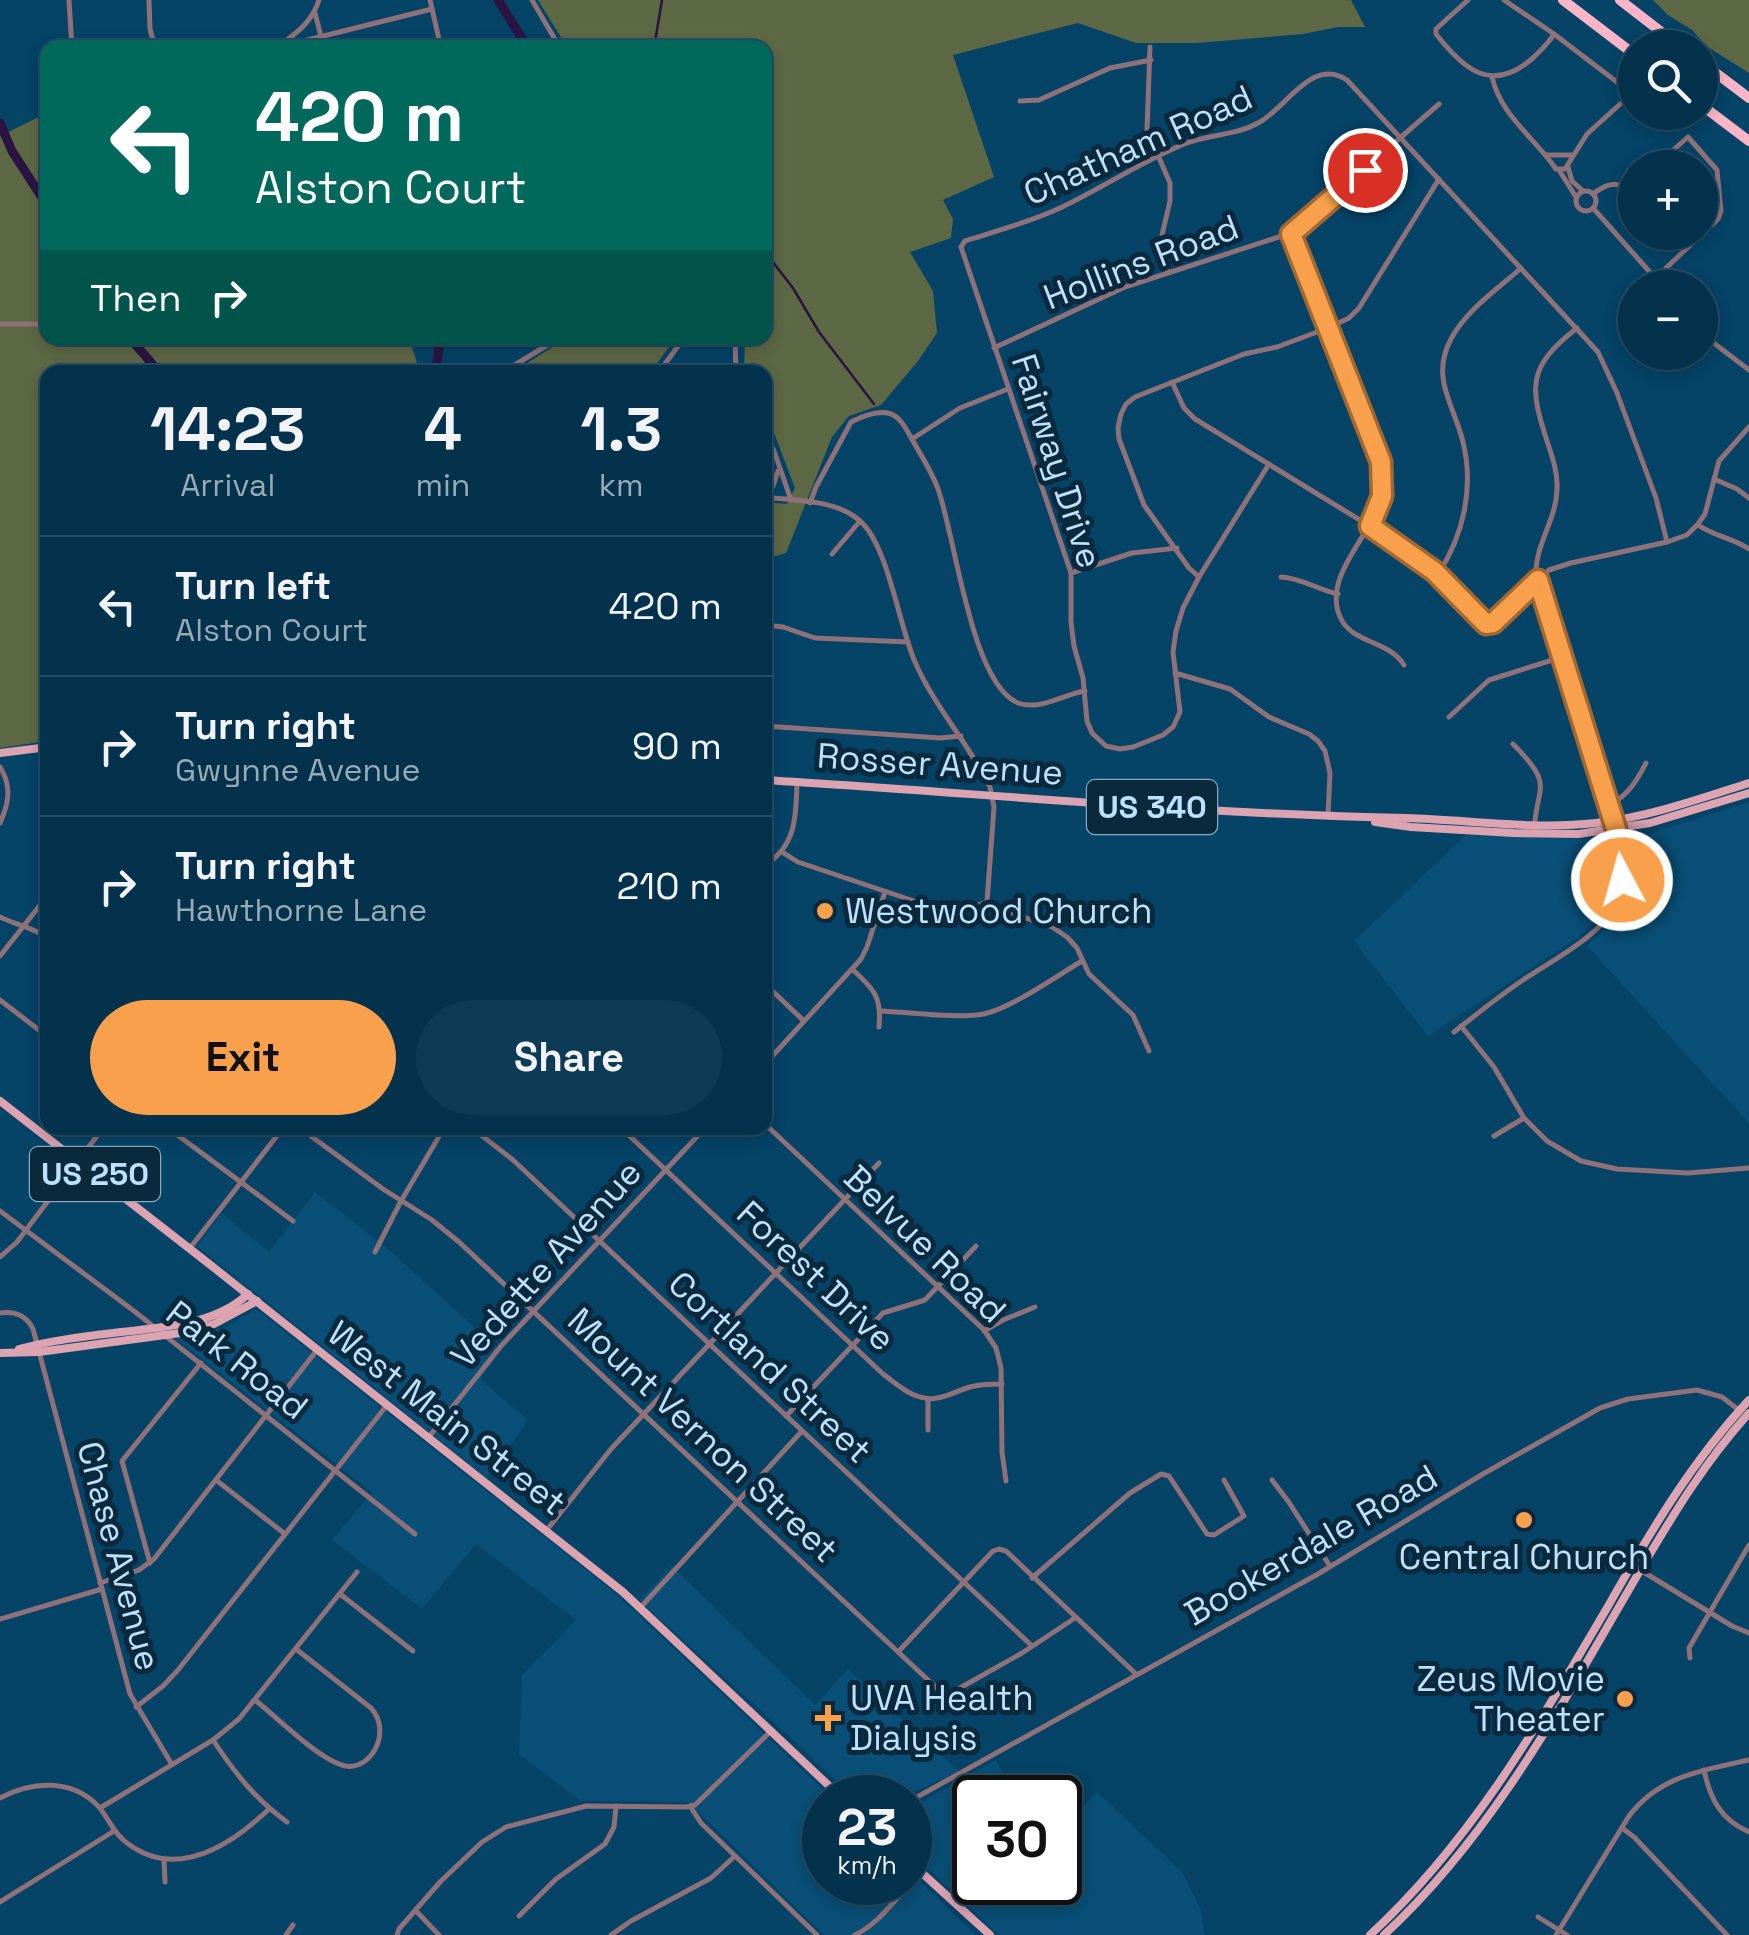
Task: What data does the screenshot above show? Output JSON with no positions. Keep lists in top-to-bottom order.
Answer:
{
  "streets": {
    "main road": [
      "Rosser Avenue",
      "US 340",
      "US 250",
      "West Main Street"
    ],
    "street": [
      "Chatham Road",
      "Hollins Road",
      "Fairway Drive",
      "Belvue Road",
      "Vedette Avenue",
      "Forest Drive",
      "Park Road",
      "Cortland Street",
      "Mount Vernon Street",
      "Bookerdale Road",
      "Chase Avenue"
    ]
  },
  "crossings": [
    ["Chatham Road", "Hollins Road"],
    ["Chatham Road", "Fairway Drive"],
    ["Hollins Road", "Fairway Drive"],
    ["Vedette Avenue", "Forest Drive"],
    ["Vedette Avenue", "Cortland Street"],
    ["Vedette Avenue", "West Main Street"],
    ["Vedette Avenue", "Mount Vernon Street"],
    ["Cortland Street", "Mount Vernon Street"]
  ],
  "places": {
    "other": ["Westwood Church", "Central Church", "Zeus Movie Theater"],
    "health": ["UVA Health Dialysis"]
  },
  "page": {
    "map_buttons": ["+", "−"],
    "turn": ["420 m", "Alston Court"],
    "then": "Then",
    "eta": [
      "14:23",
      "Arrival",
      "4",
      "min",
      "1.3",
      "km"
    ],
    "list": [
      {
        "name": "Turn left",
        "note": "Alston Court",
        "value": "420 m"
      },
      {
        "name": "Turn right",
        "note": "Gwynne Avenue",
        "value": "90 m"
      },
      {
        "name": "Turn right",
        "note": "Hawthorne Lane",
        "value": "210 m"
      }
    ],
    "buttons": ["Exit", "Share"],
    "speed": "23 km/h",
    "limit": "30"
  }
}
